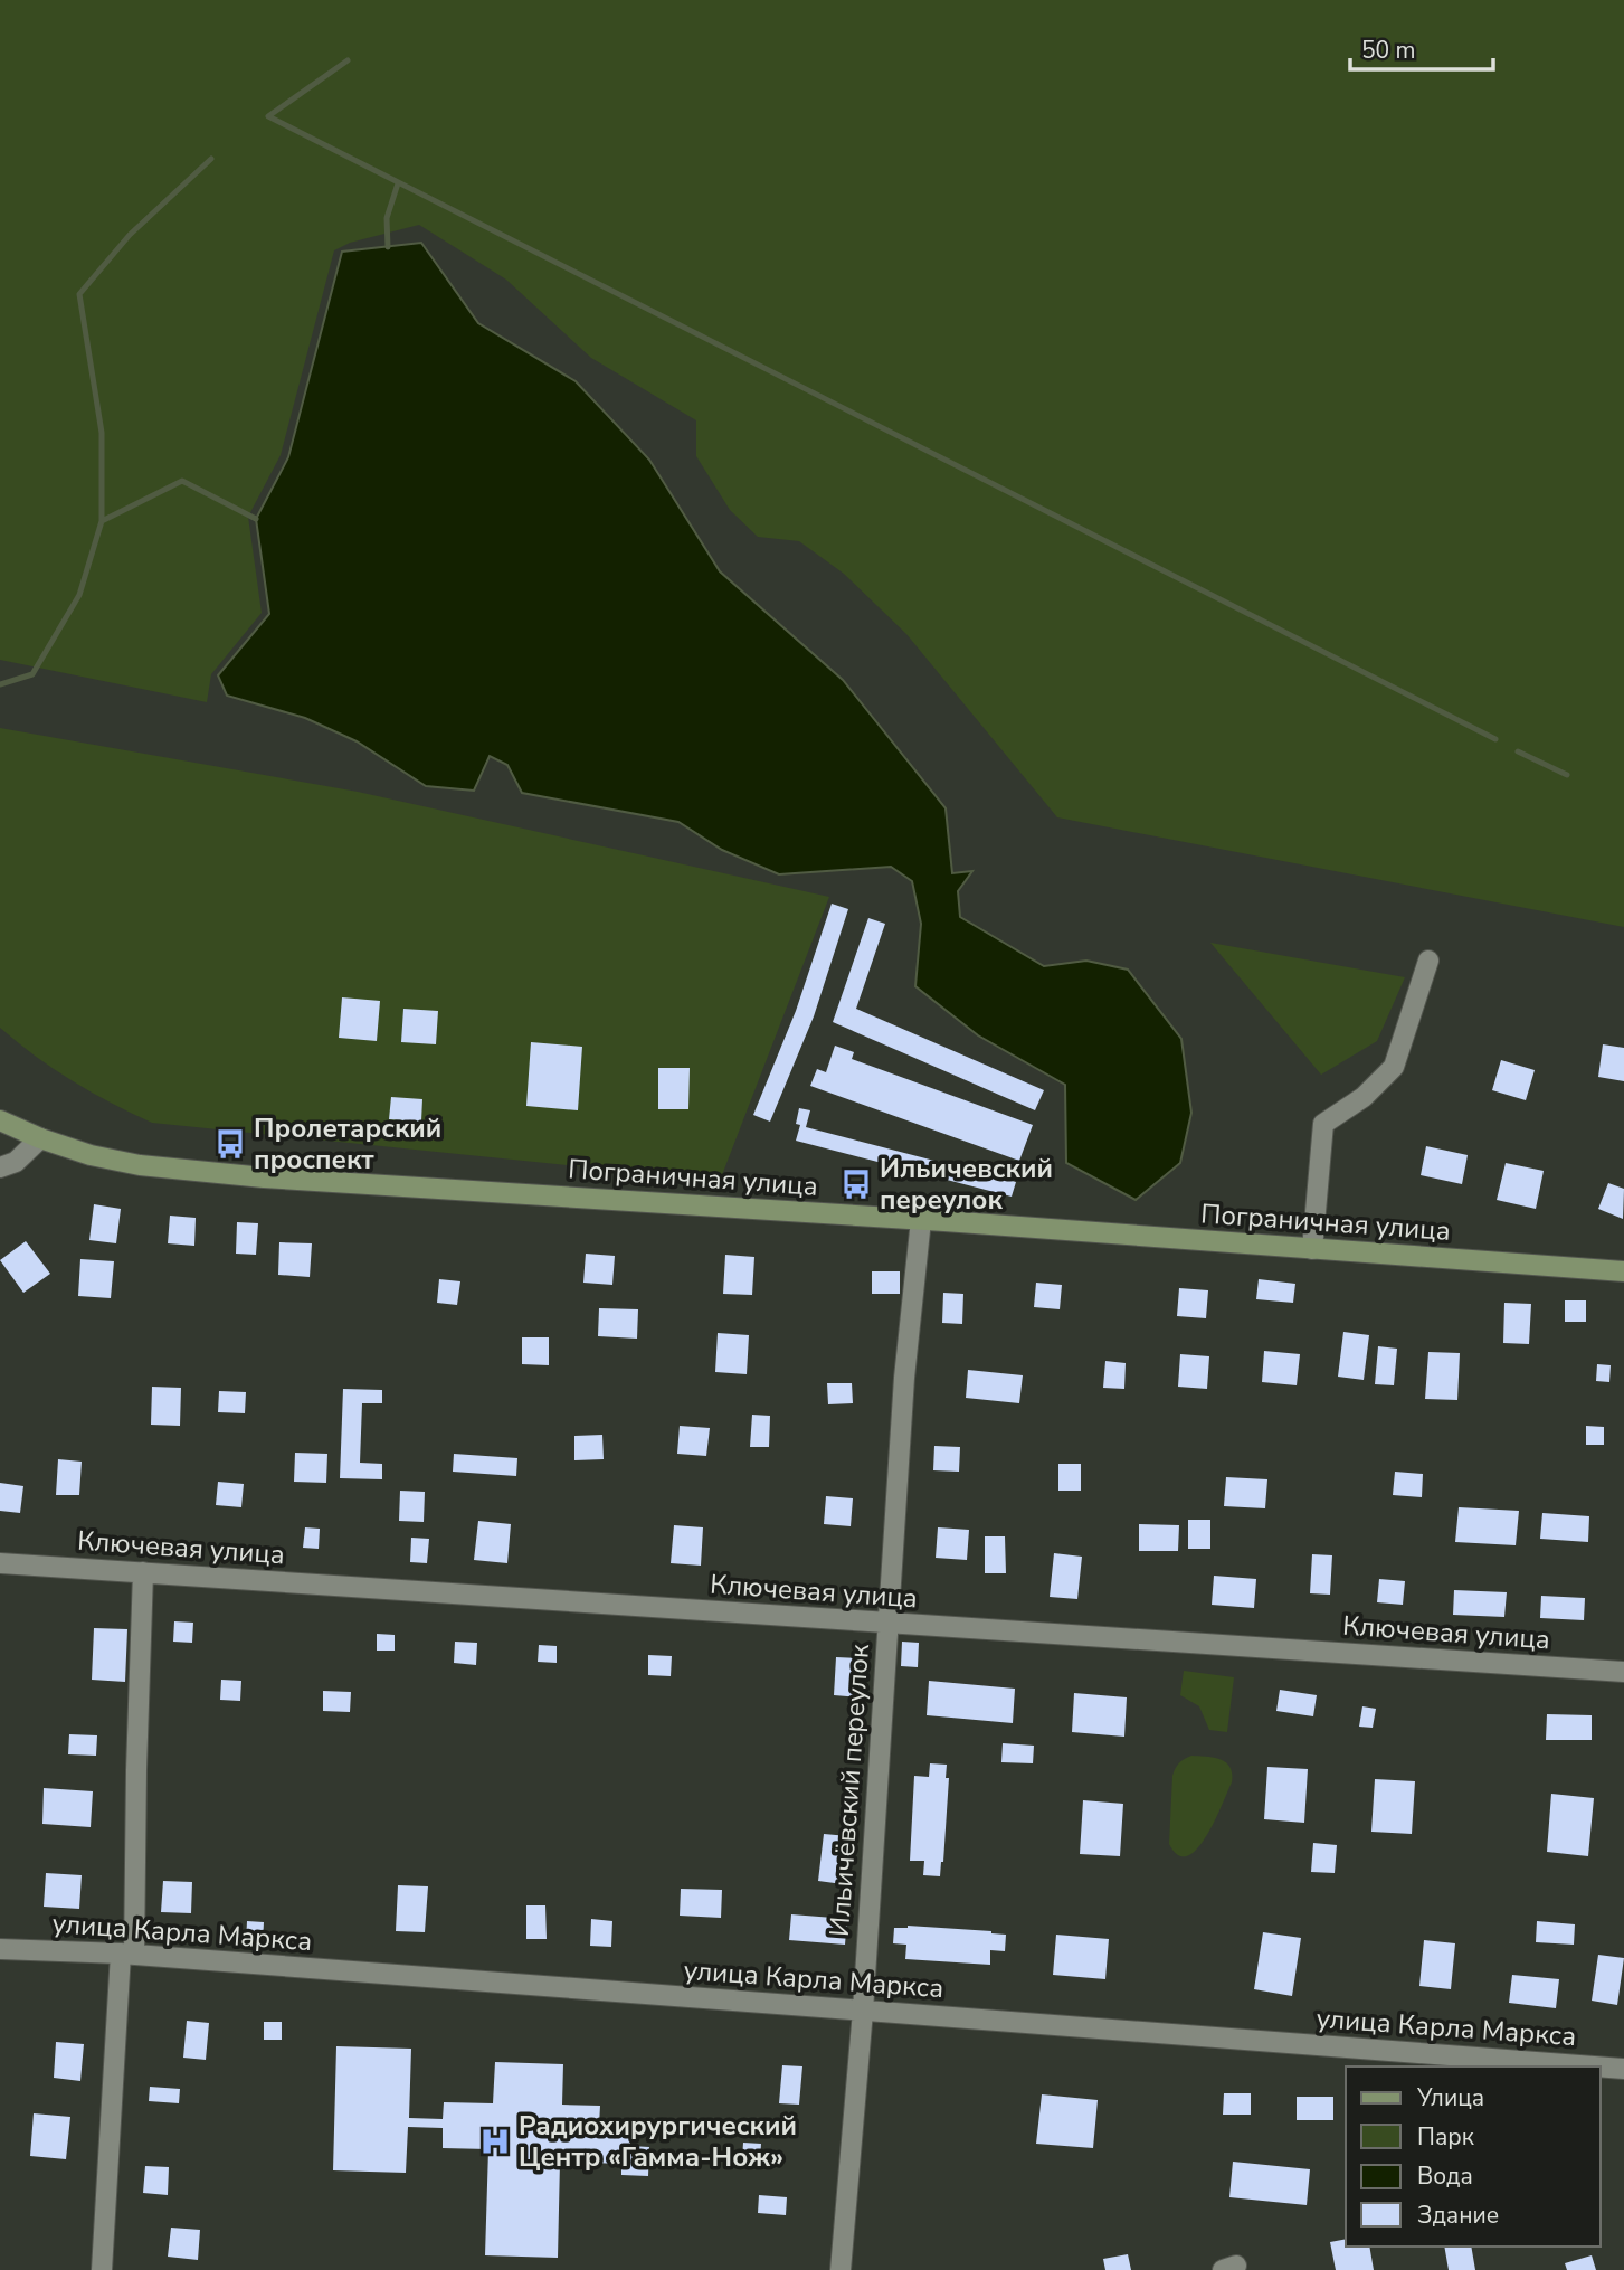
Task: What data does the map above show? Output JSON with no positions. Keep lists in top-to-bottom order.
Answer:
{
  "streets": {
    "main road": ["Пограничная улица"],
    "street": ["Ключевая улица", "Ильичёвский переулок", "улица Карла Маркса"]
  },
  "crossings": [
    ["Пограничная улица", "Ильичёвский переулок"],
    ["Ключевая улица", "Ильичёвский переулок"],
    ["Ильичёвский переулок", "улица Карла Маркса"]
  ],
  "places": {
    "bus stop": ["Пролетарский проспект", "Ильичевский переулок"],
    "hospital": ["Радиохирургический Центр «Гамма-Нож»"]
  },
  "legend": [
    "Улица",
    "Парк",
    "Вода",
    "Здание"
  ],
  "scale_bar": "50 m"
}
